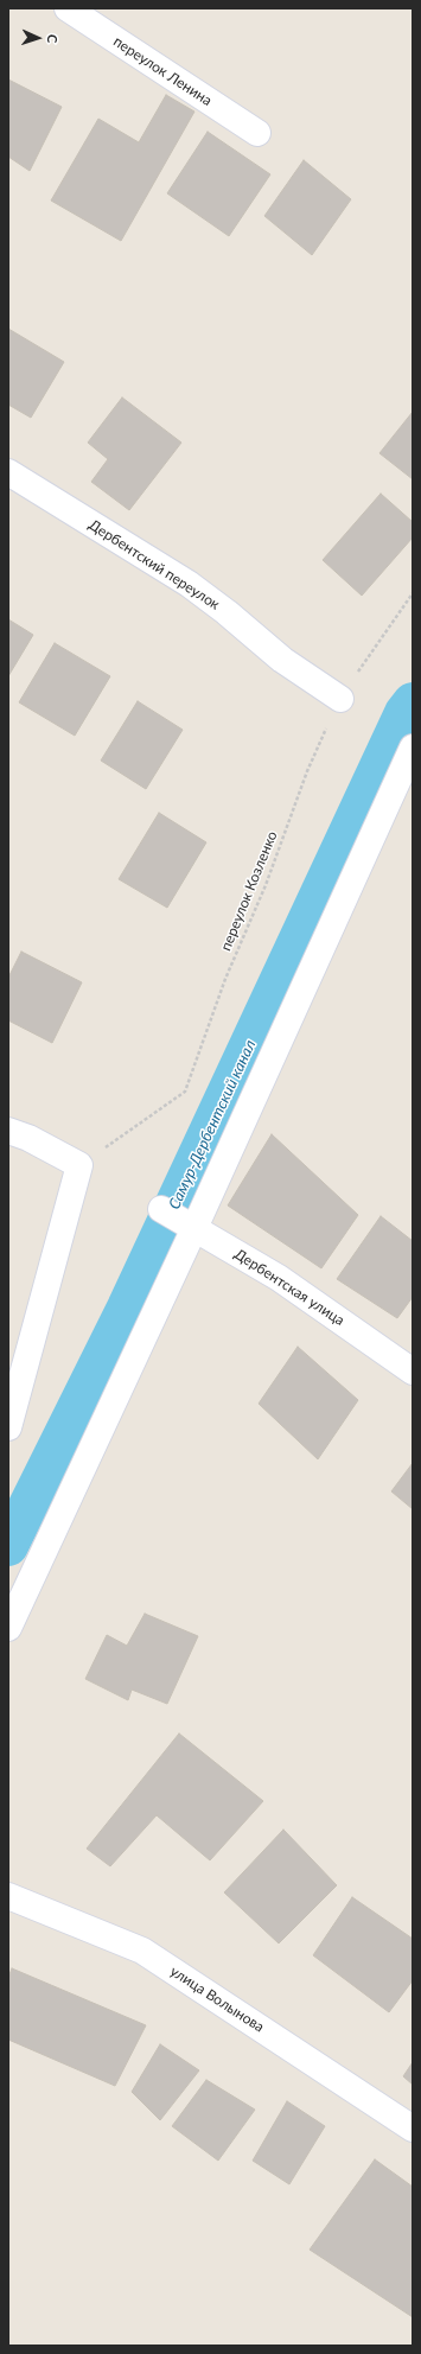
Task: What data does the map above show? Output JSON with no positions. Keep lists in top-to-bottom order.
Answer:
{
  "streets": {
    "street": [
      "переулок Ленина",
      "Дербентский переулок",
      "Дербентская улица",
      "улица Волынова"
    ],
    "path": ["переулок Козленко"]
  },
  "crossings": [
    ["Дербентский переулок", "переулок Козленко"]
  ],
  "water": ["Самур-Дербентский канал"],
  "north": "right"
}
